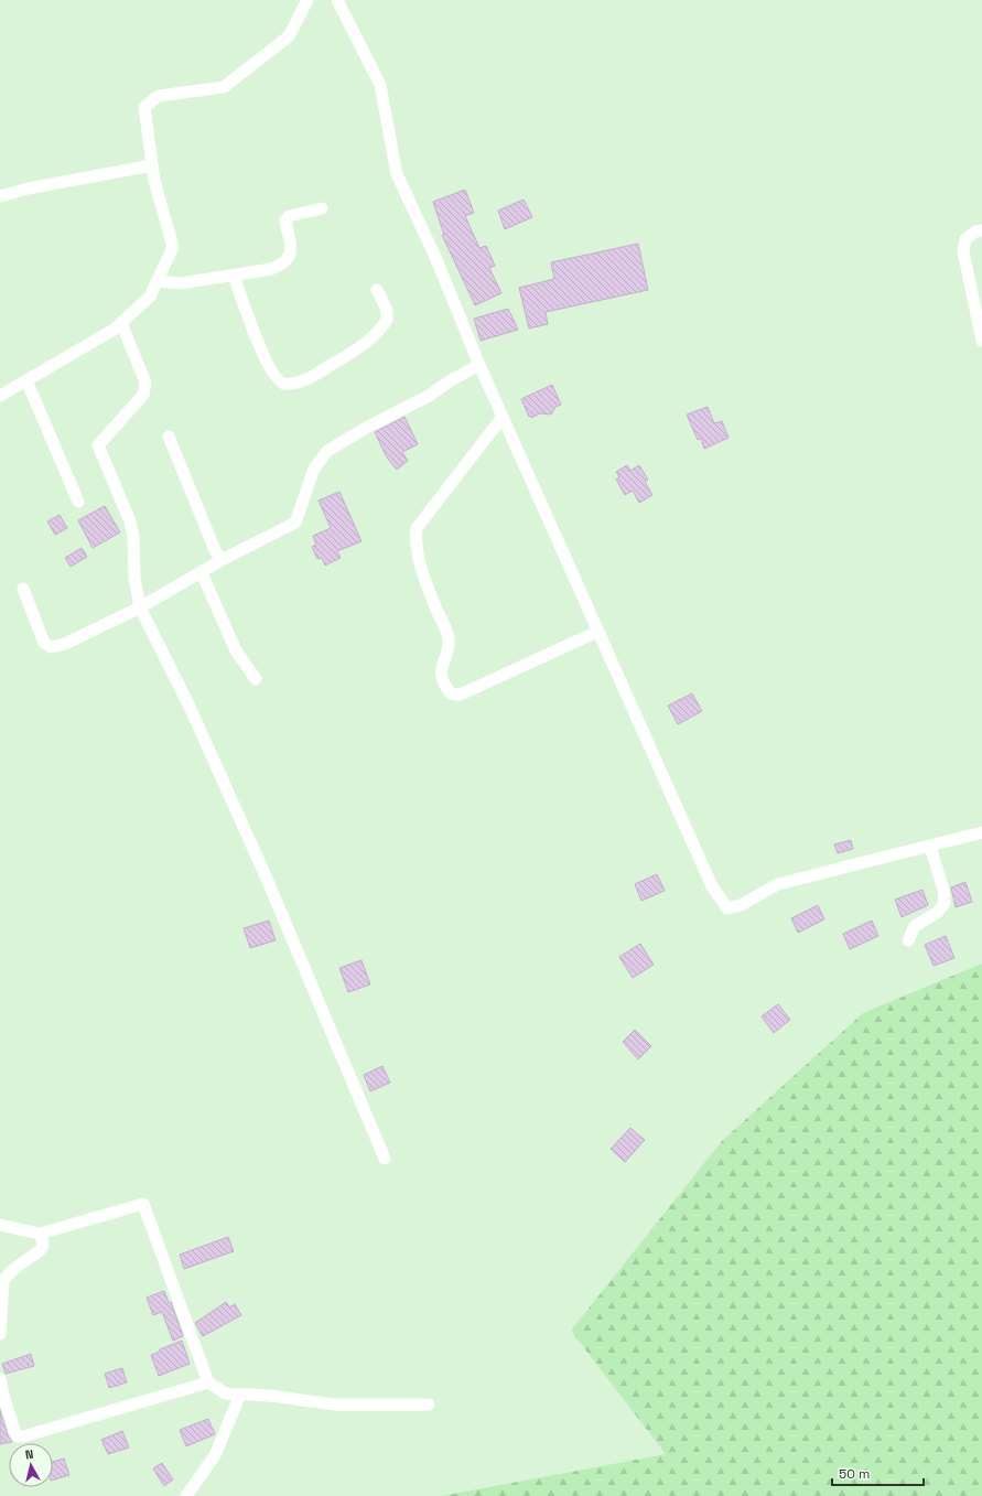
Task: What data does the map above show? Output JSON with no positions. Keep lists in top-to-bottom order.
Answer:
{
  "scale_bar": "50 m",
  "north": "top"
}
